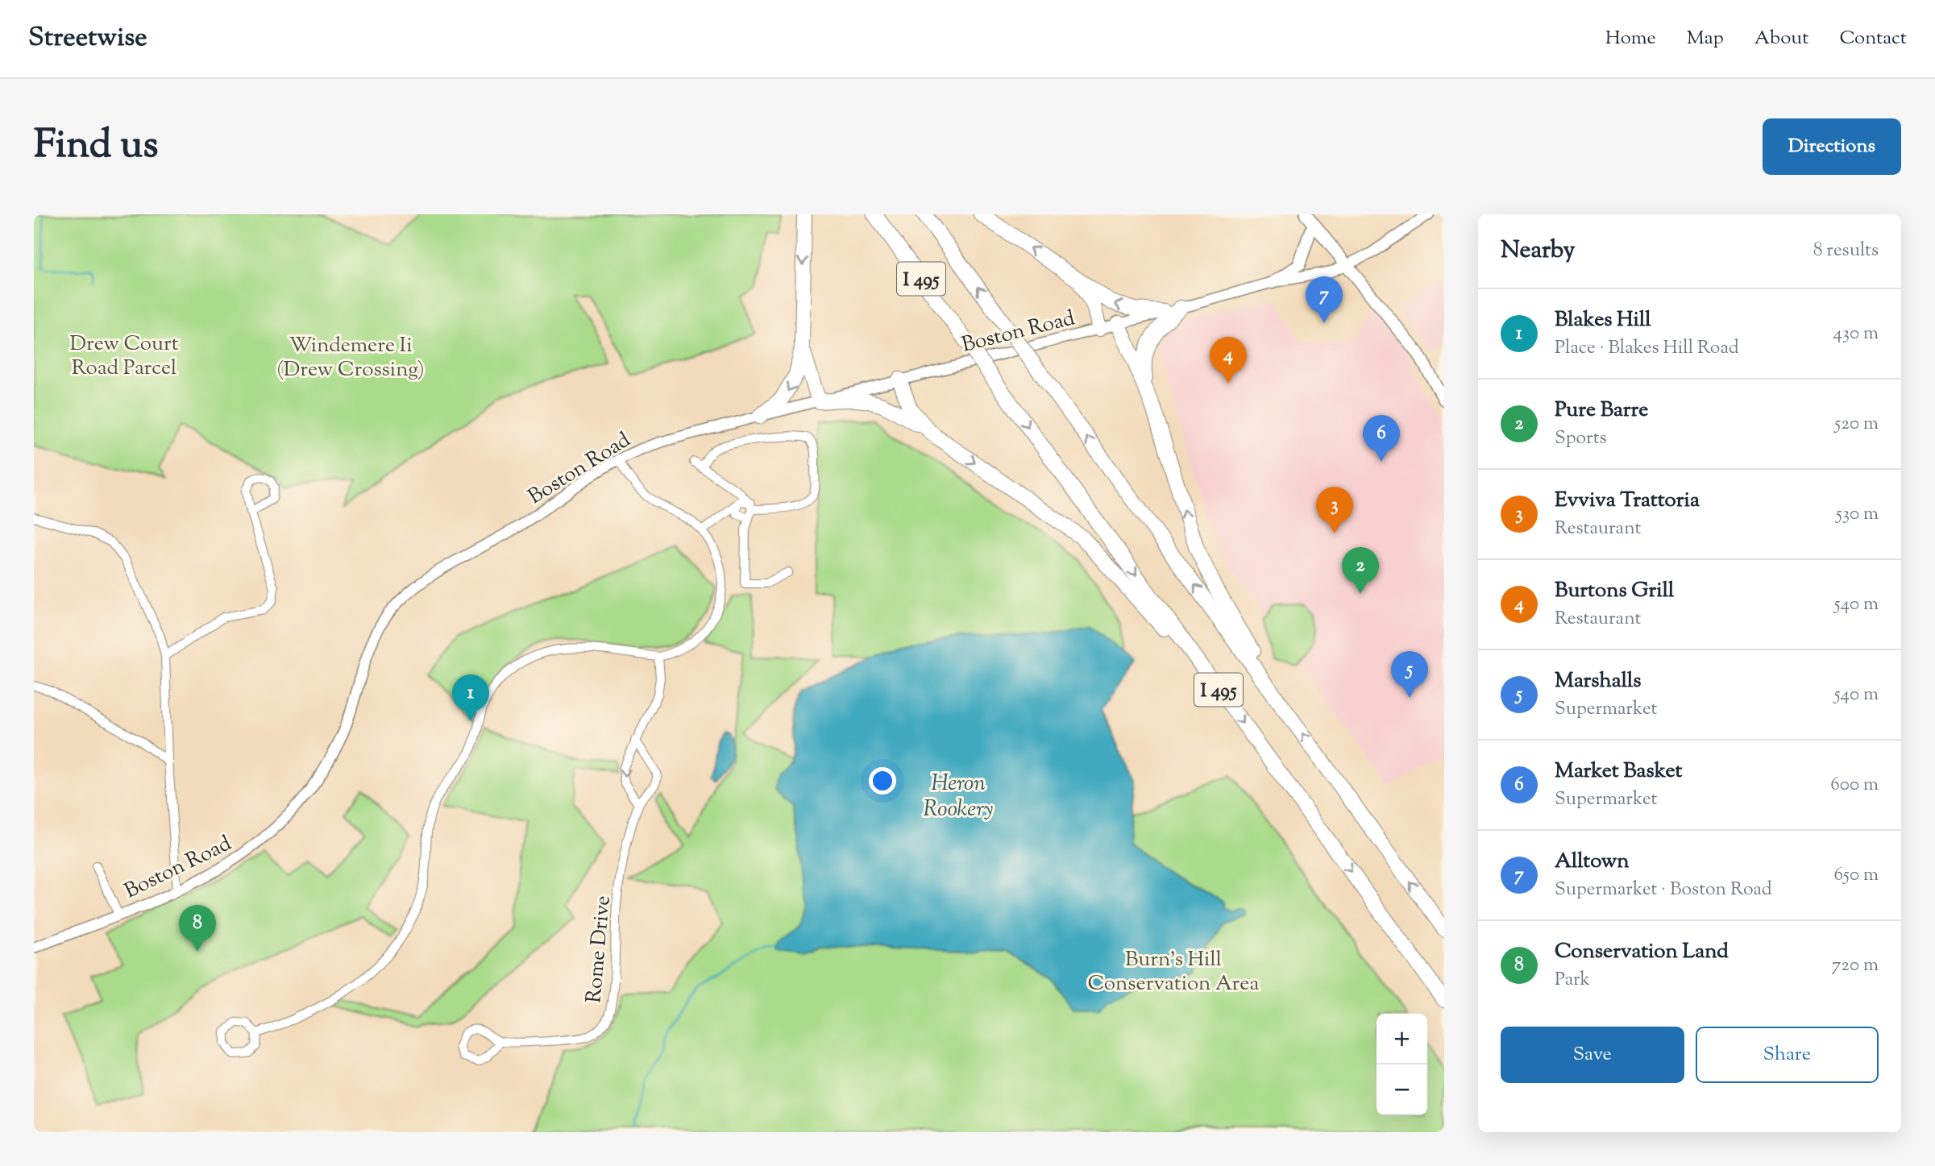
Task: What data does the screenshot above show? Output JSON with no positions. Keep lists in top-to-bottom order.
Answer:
{
  "streets": {
    "highway": ["I 495"],
    "main road": ["Boston Road"],
    "street": ["Rome Drive"]
  },
  "water": ["Heron Rookery"],
  "parks": ["Drew Court Road Parcel", "Windemere Ii (Drew Crossing)", "Burn’s Hill Conservation Area"],
  "page": {
    "header": "Streetwise",
    "nav": [
      "Home",
      "Map",
      "About",
      "Contact"
    ],
    "title": "Find us",
    "buttons": [
      "Directions",
      ["Save", "Share"]
    ],
    "heading": ["Nearby", "8 results"],
    "pins": [
      "7",
      "4",
      "6",
      "3",
      "2",
      "5",
      "1",
      "8"
    ],
    "list": [
      {
        "mark": "1",
        "name": "Blakes Hill",
        "note": "Place · Blakes Hill Road",
        "value": "430 m"
      },
      {
        "mark": "2",
        "name": "Pure Barre",
        "note": "Sports",
        "value": "520 m"
      },
      {
        "mark": "3",
        "name": "Evviva Trattoria",
        "note": "Restaurant",
        "value": "530 m"
      },
      {
        "mark": "4",
        "name": "Burtons Grill",
        "note": "Restaurant",
        "value": "540 m"
      },
      {
        "mark": "5",
        "name": "Marshalls",
        "note": "Supermarket",
        "value": "540 m"
      },
      {
        "mark": "6",
        "name": "Market Basket",
        "note": "Supermarket",
        "value": "600 m"
      },
      {
        "mark": "7",
        "name": "Alltown",
        "note": "Supermarket · Boston Road",
        "value": "650 m"
      },
      {
        "mark": "8",
        "name": "Conservation Land",
        "note": "Park",
        "value": "720 m"
      }
    ],
    "map_buttons": ["+", "−"]
  }
}
